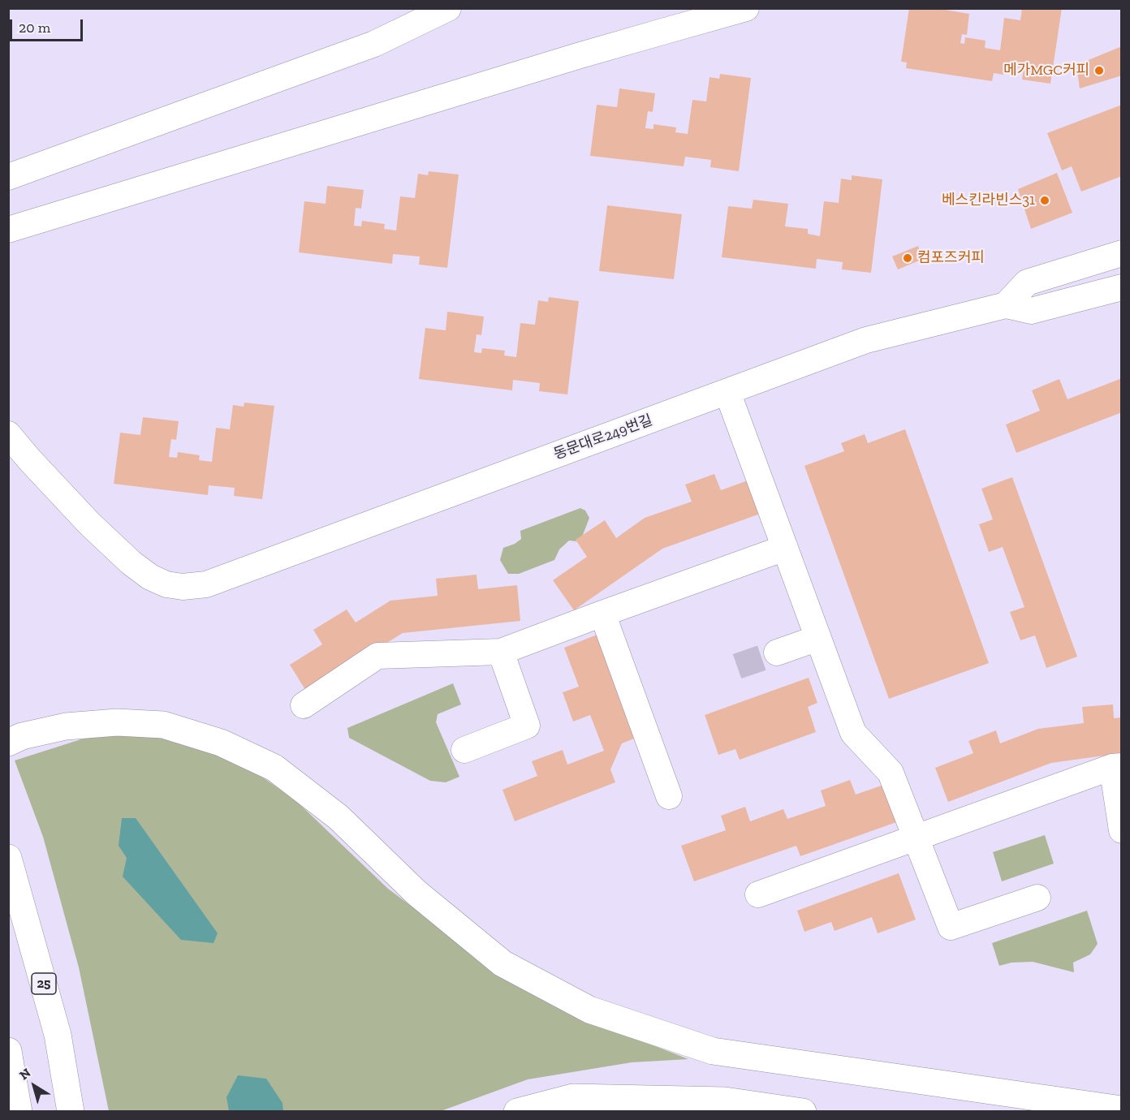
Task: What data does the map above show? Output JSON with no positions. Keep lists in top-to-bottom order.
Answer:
{
  "streets": {
    "highway": ["25"],
    "street": ["동문대로249번길"]
  },
  "places": ["메가MGC커피", "베스킨라빈스31", "컴포즈커피"],
  "scale_bar": "20 m",
  "north": "top left"
}
